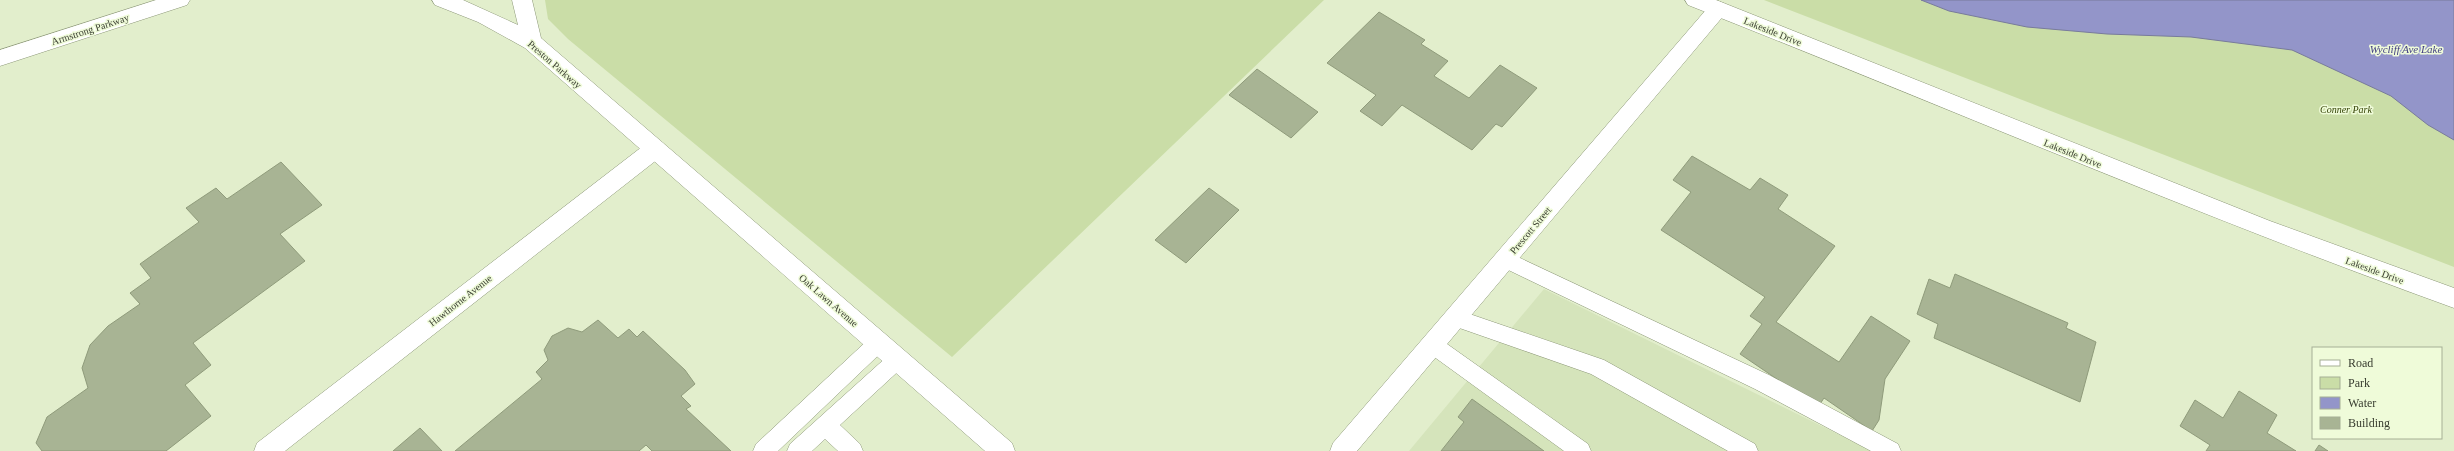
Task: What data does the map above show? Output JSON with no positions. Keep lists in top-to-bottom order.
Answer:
{
  "streets": {
    "main road": [
      "Armstrong Parkway",
      "Lakeside Drive",
      "Preston Parkway",
      "Prescott Street",
      "Hawthorne Avenue",
      "Oak Lawn Avenue"
    ]
  },
  "crossings": [
    ["Lakeside Drive", "Prescott Street"],
    ["Preston Parkway", "Hawthorne Avenue"],
    ["Preston Parkway", "Oak Lawn Avenue"],
    ["Hawthorne Avenue", "Oak Lawn Avenue"]
  ],
  "water": ["Wycliff Ave Lake"],
  "parks": ["Conner Park"],
  "legend": [
    "Road",
    "Park",
    "Water",
    "Building"
  ]
}
